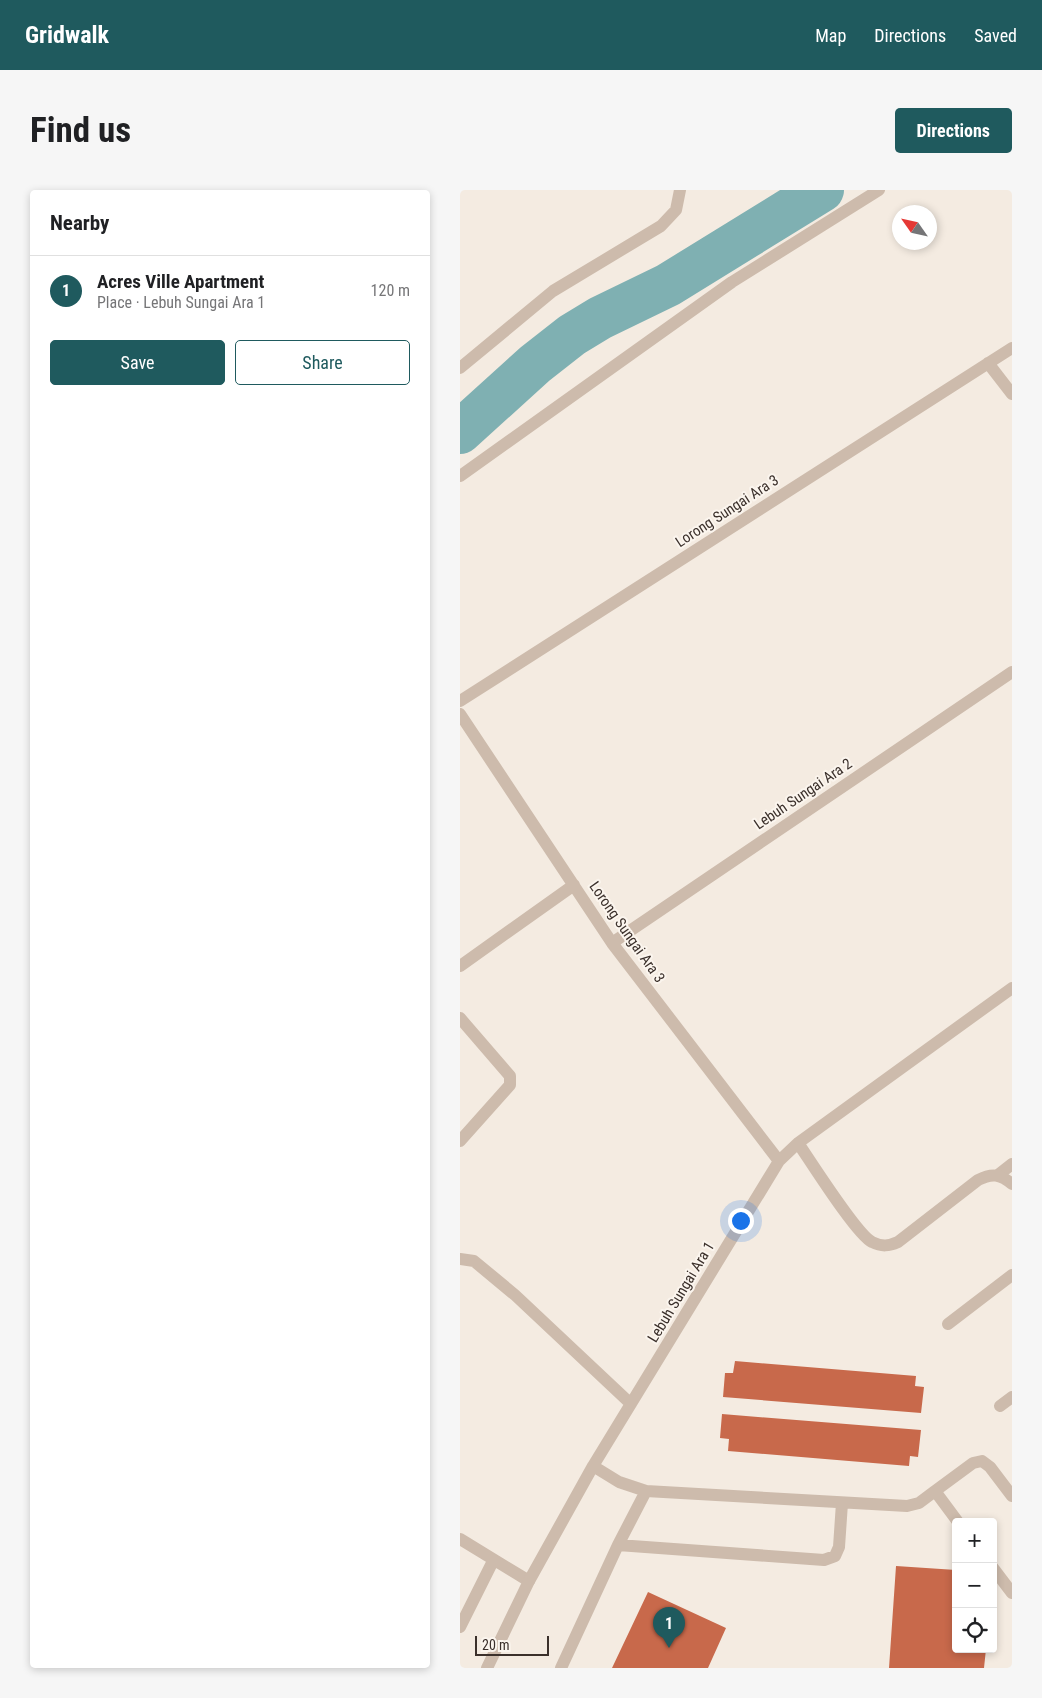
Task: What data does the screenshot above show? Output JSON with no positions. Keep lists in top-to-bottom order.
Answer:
{
  "streets": {
    "street": ["Lorong Sungai Ara 3", "Lebuh Sungai Ara 2", "Lebuh Sungai Ara 1"]
  },
  "crossings": [
    ["Lorong Sungai Ara 3", "Lebuh Sungai Ara 2"],
    ["Lorong Sungai Ara 3", "Lebuh Sungai Ara 1"]
  ],
  "scale_bar": "20 m",
  "north": "top left",
  "page": {
    "header": "Gridwalk",
    "nav": ["Map", "Directions", "Saved"],
    "buttons": [
      "Directions",
      ["Save", "Share"]
    ],
    "title": "Find us",
    "heading": "Nearby",
    "list": [
      {
        "mark": "1",
        "name": "Acres Ville Apartment",
        "note": "Place · Lebuh Sungai Ara 1",
        "value": "120 m"
      }
    ],
    "map_buttons": ["+", "−"],
    "pins": "1",
    "scale": "20 m"
  }
}
